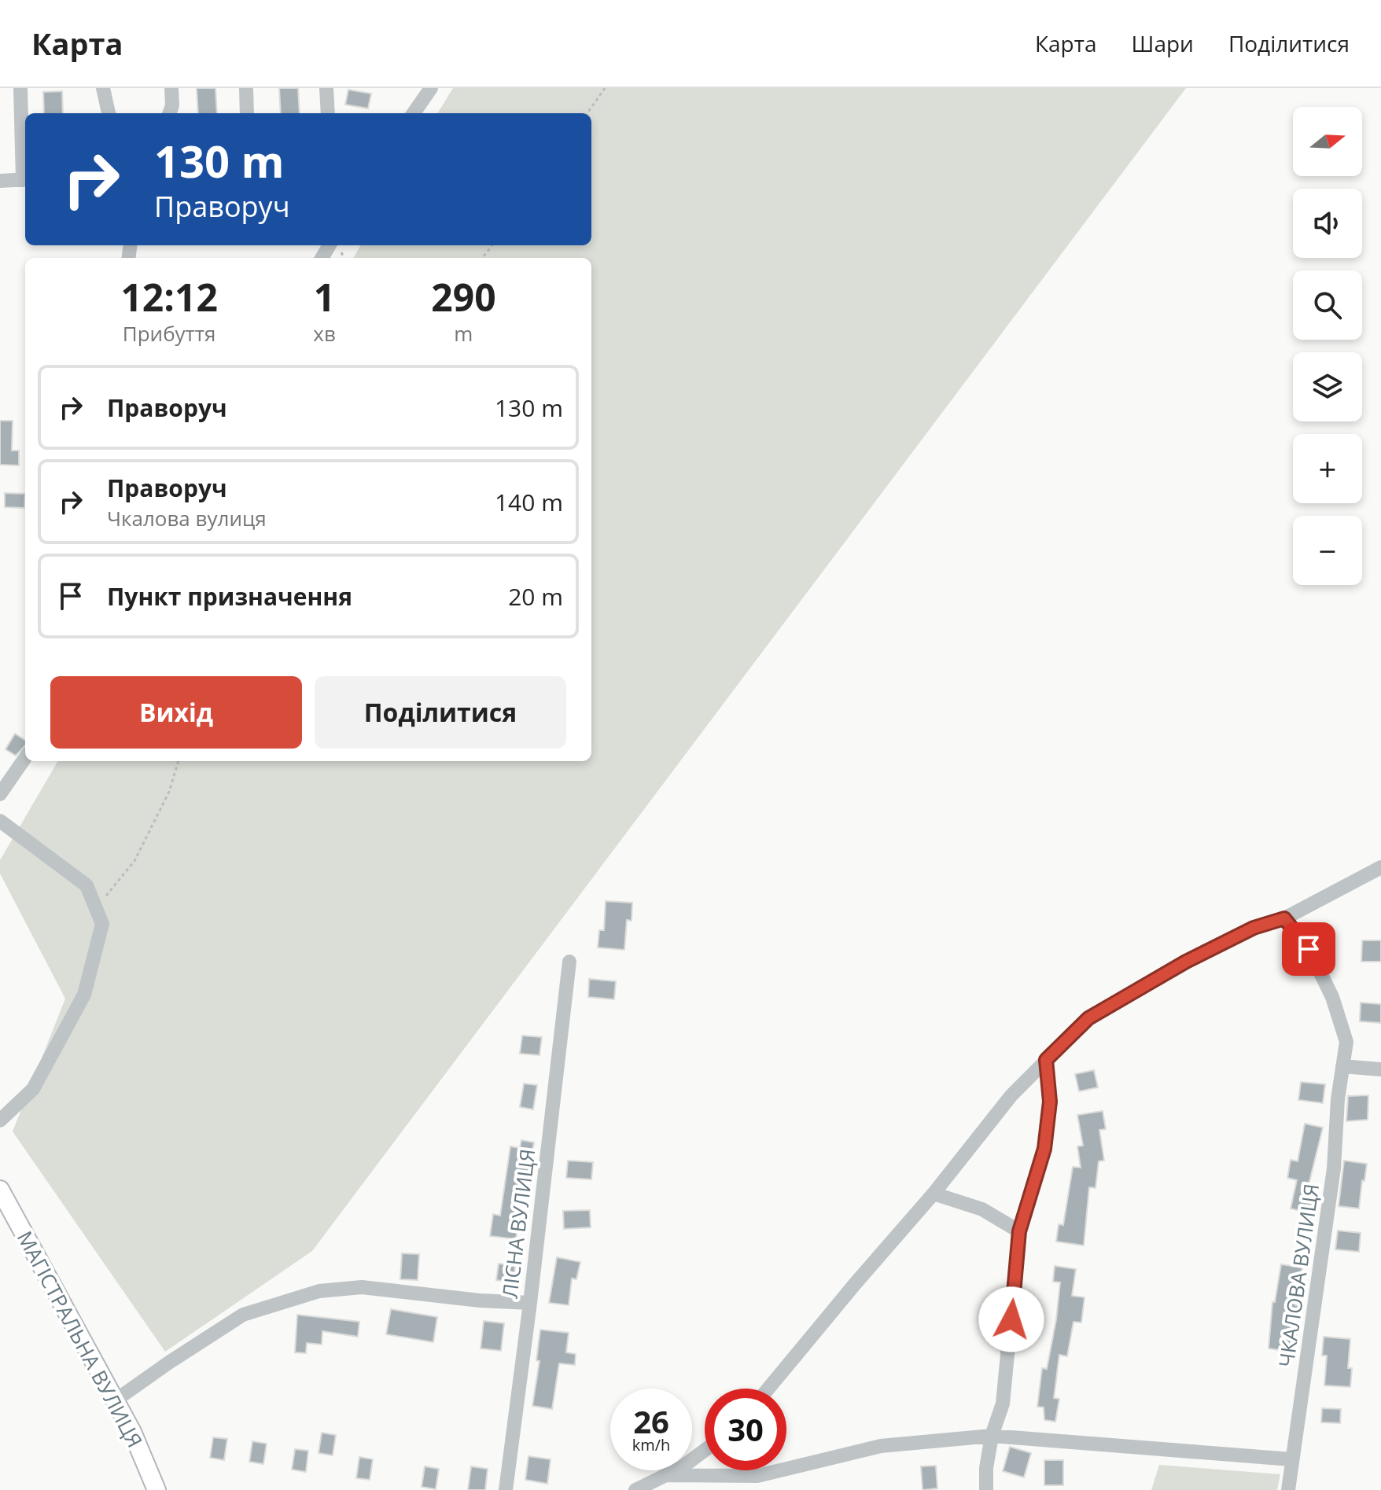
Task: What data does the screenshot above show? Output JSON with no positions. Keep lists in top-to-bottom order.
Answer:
{
  "streets": {
    "main road": ["МАГІСТРАЛЬНА ВУЛИЦЯ"],
    "street": ["ЛІСНА ВУЛИЦЯ", "ЧКАЛОВА ВУЛИЦЯ"]
  },
  "north": "right",
  "page": {
    "header": "Карта",
    "nav": ["Карта", "Шари", "Поділитися"],
    "map_buttons": ["+", "−"],
    "turn": ["130 m", "Праворуч"],
    "eta": [
      "12:12",
      "Прибуття",
      "1",
      "хв",
      "290",
      "m"
    ],
    "list": [
      {
        "name": "Праворуч",
        "value": "130 m"
      },
      {
        "name": "Праворуч",
        "note": "Чкалова вулиця",
        "value": "140 m"
      },
      {
        "name": "Пункт призначення",
        "value": "20 m"
      }
    ],
    "buttons": ["Вихід", "Поділитися"],
    "speed": "26 km/h",
    "limit": "30"
  }
}
